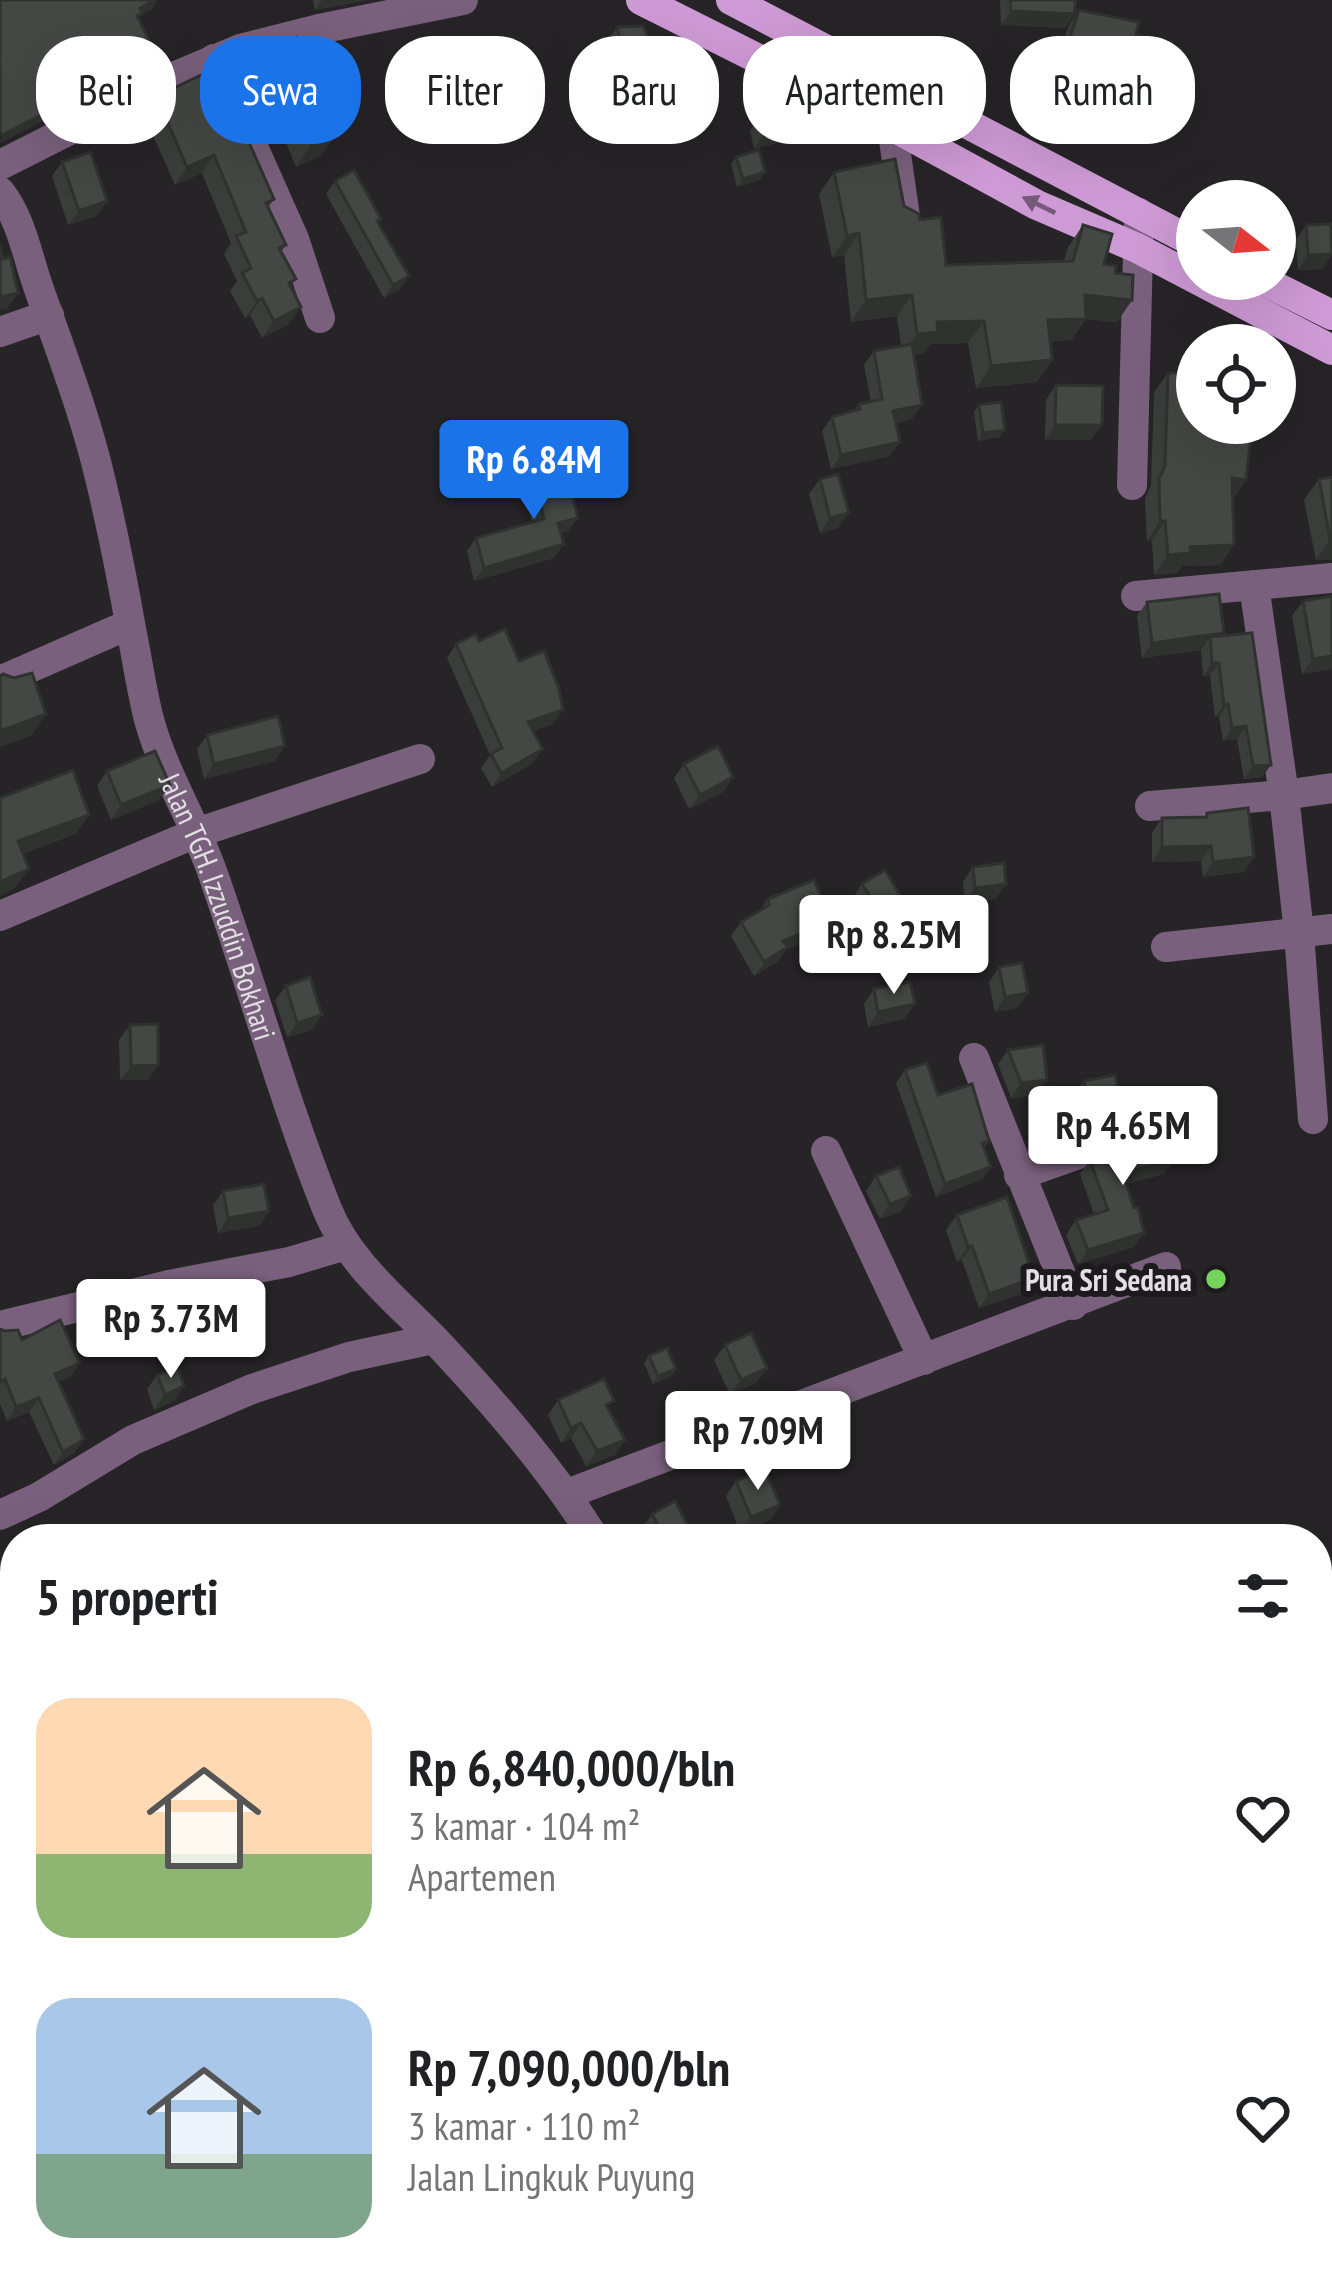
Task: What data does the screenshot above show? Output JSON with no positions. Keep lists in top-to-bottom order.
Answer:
{
  "streets": {
    "street": ["Jalan TGH. Izzuddin Bokhari"]
  },
  "places": ["Pura Sri Sedana"],
  "north": "right",
  "page": {
    "chip": [
      "Beli",
      "Sewa",
      "Filter",
      "Baru",
      "Apartemen",
      "Rumah"
    ],
    "price": [
      "Rp 6.84M",
      "Rp 8.25M",
      "Rp 4.65M",
      "Rp 3.73M",
      "Rp 7.09M"
    ],
    "heading": "5 properti",
    "list": [
      {
        "name": "Rp 6,840,000/bln",
        "note": "3 kamar · 104 m² · Apartemen"
      },
      {
        "name": "Rp 7,090,000/bln",
        "note": "3 kamar · 110 m² · Jalan Lingkuk Puyung"
      }
    ]
  }
}
